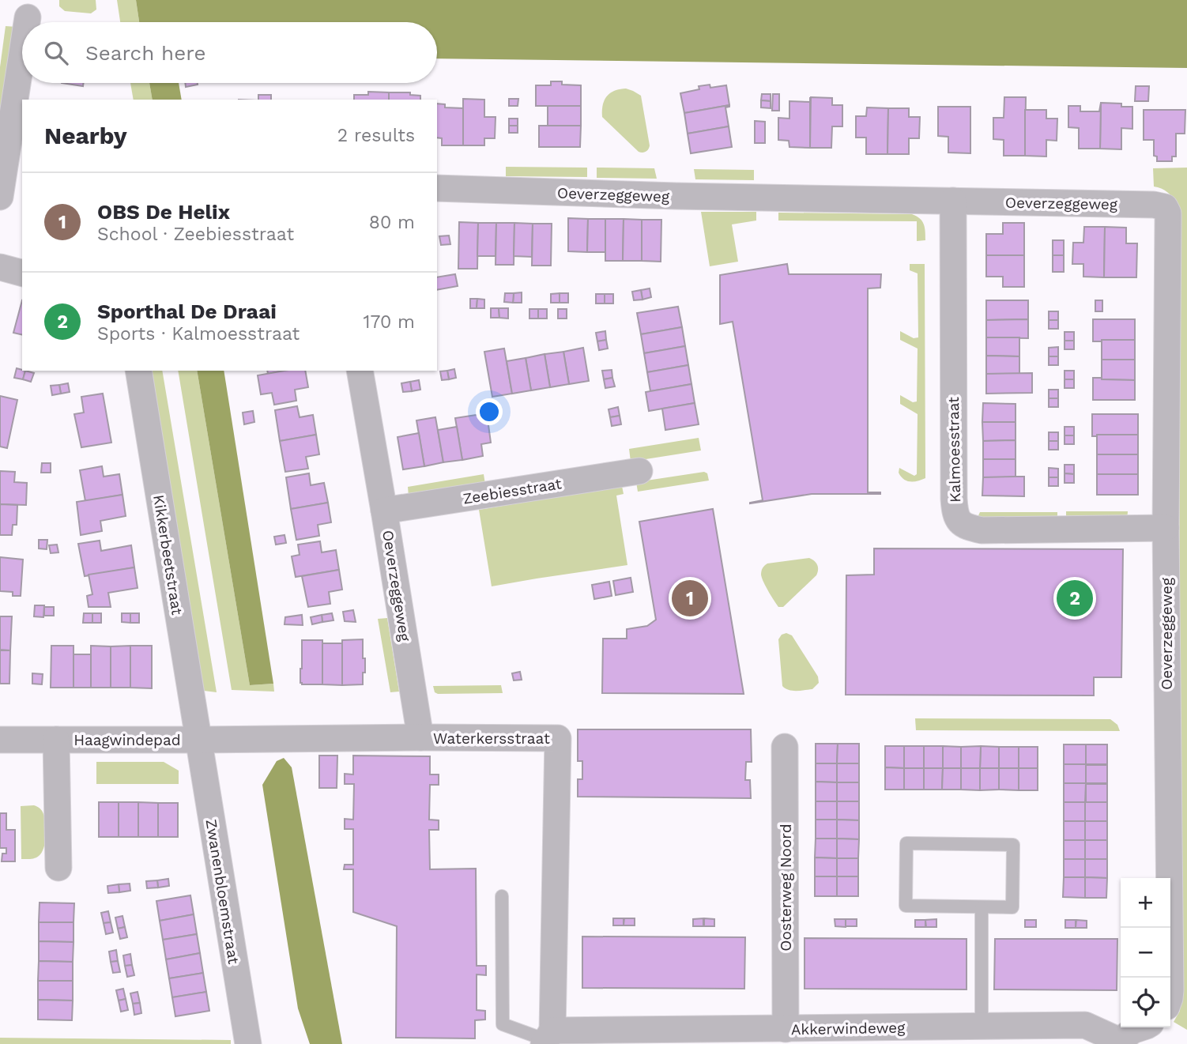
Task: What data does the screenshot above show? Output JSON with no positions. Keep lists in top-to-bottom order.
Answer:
{
  "streets": {
    "street": [
      "Oeverzeggeweg",
      "Kalmoesstraat",
      "Zeebiesstraat",
      "Kikkerbeetstraat",
      "Waterkersstraat",
      "Haagwindepad",
      "Oosterweg Noord",
      "Zwanenbloemstraat",
      "Akkerwindeweg"
    ]
  },
  "crossings": [
    ["Oeverzeggeweg", "Kalmoesstraat"],
    ["Oeverzeggeweg", "Zeebiesstraat"],
    ["Oeverzeggeweg", "Waterkersstraat"],
    ["Kikkerbeetstraat", "Waterkersstraat"],
    ["Kikkerbeetstraat", "Haagwindepad"],
    ["Kikkerbeetstraat", "Zwanenbloemstraat"],
    ["Waterkersstraat", "Haagwindepad"],
    ["Waterkersstraat", "Zwanenbloemstraat"],
    ["Waterkersstraat", "Akkerwindeweg"],
    ["Haagwindepad", "Zwanenbloemstraat"],
    ["Oosterweg Noord", "Akkerwindeweg"]
  ],
  "page": {
    "search": "Search here",
    "heading": ["Nearby", "2 results"],
    "list": [
      {
        "mark": "1",
        "name": "OBS De Helix",
        "note": "School · Zeebiesstraat",
        "value": "80 m"
      },
      {
        "mark": "2",
        "name": "Sporthal De Draai",
        "note": "Sports · Kalmoesstraat",
        "value": "170 m"
      }
    ],
    "pins": ["1", "2"],
    "map_buttons": ["+", "−"]
  }
}
